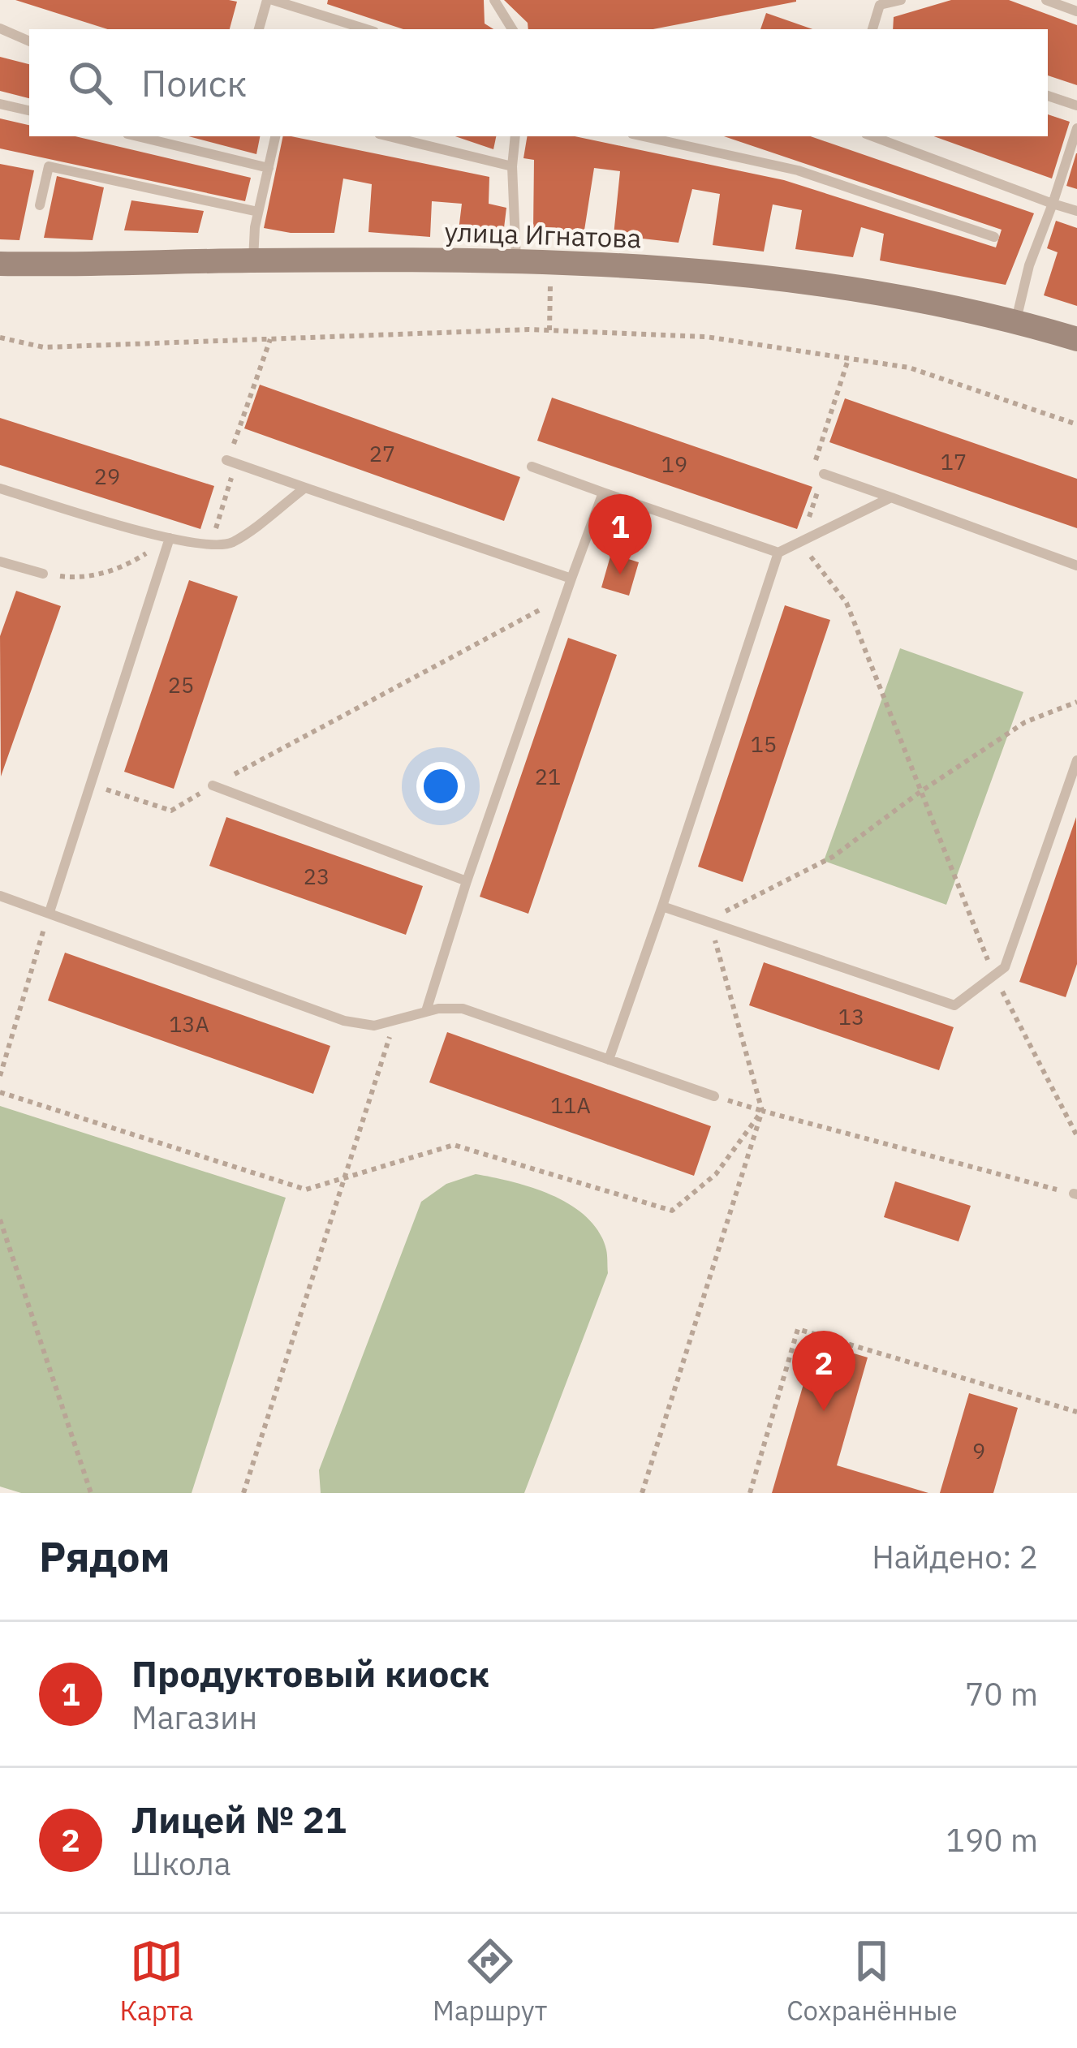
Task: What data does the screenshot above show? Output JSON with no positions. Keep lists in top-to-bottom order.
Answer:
{
  "streets": {
    "main road": ["улица Игнатова"]
  },
  "house_numbers": [
    "27",
    "17",
    "19",
    "29",
    "25",
    "15",
    "21",
    "23",
    "13",
    "13А",
    "11А",
    "9"
  ],
  "page": {
    "search": "Поиск",
    "pins": ["1", "2"],
    "heading": ["Рядом", "Найдено: 2"],
    "list": [
      {
        "mark": "1",
        "name": "Продуктовый киоск",
        "note": "Магазин",
        "value": "70 m"
      },
      {
        "mark": "2",
        "name": "Лицей № 21",
        "note": "Школа",
        "value": "190 m"
      }
    ],
    "nav": ["Карта", "Маршрут", "Сохранённые"]
  }
}
